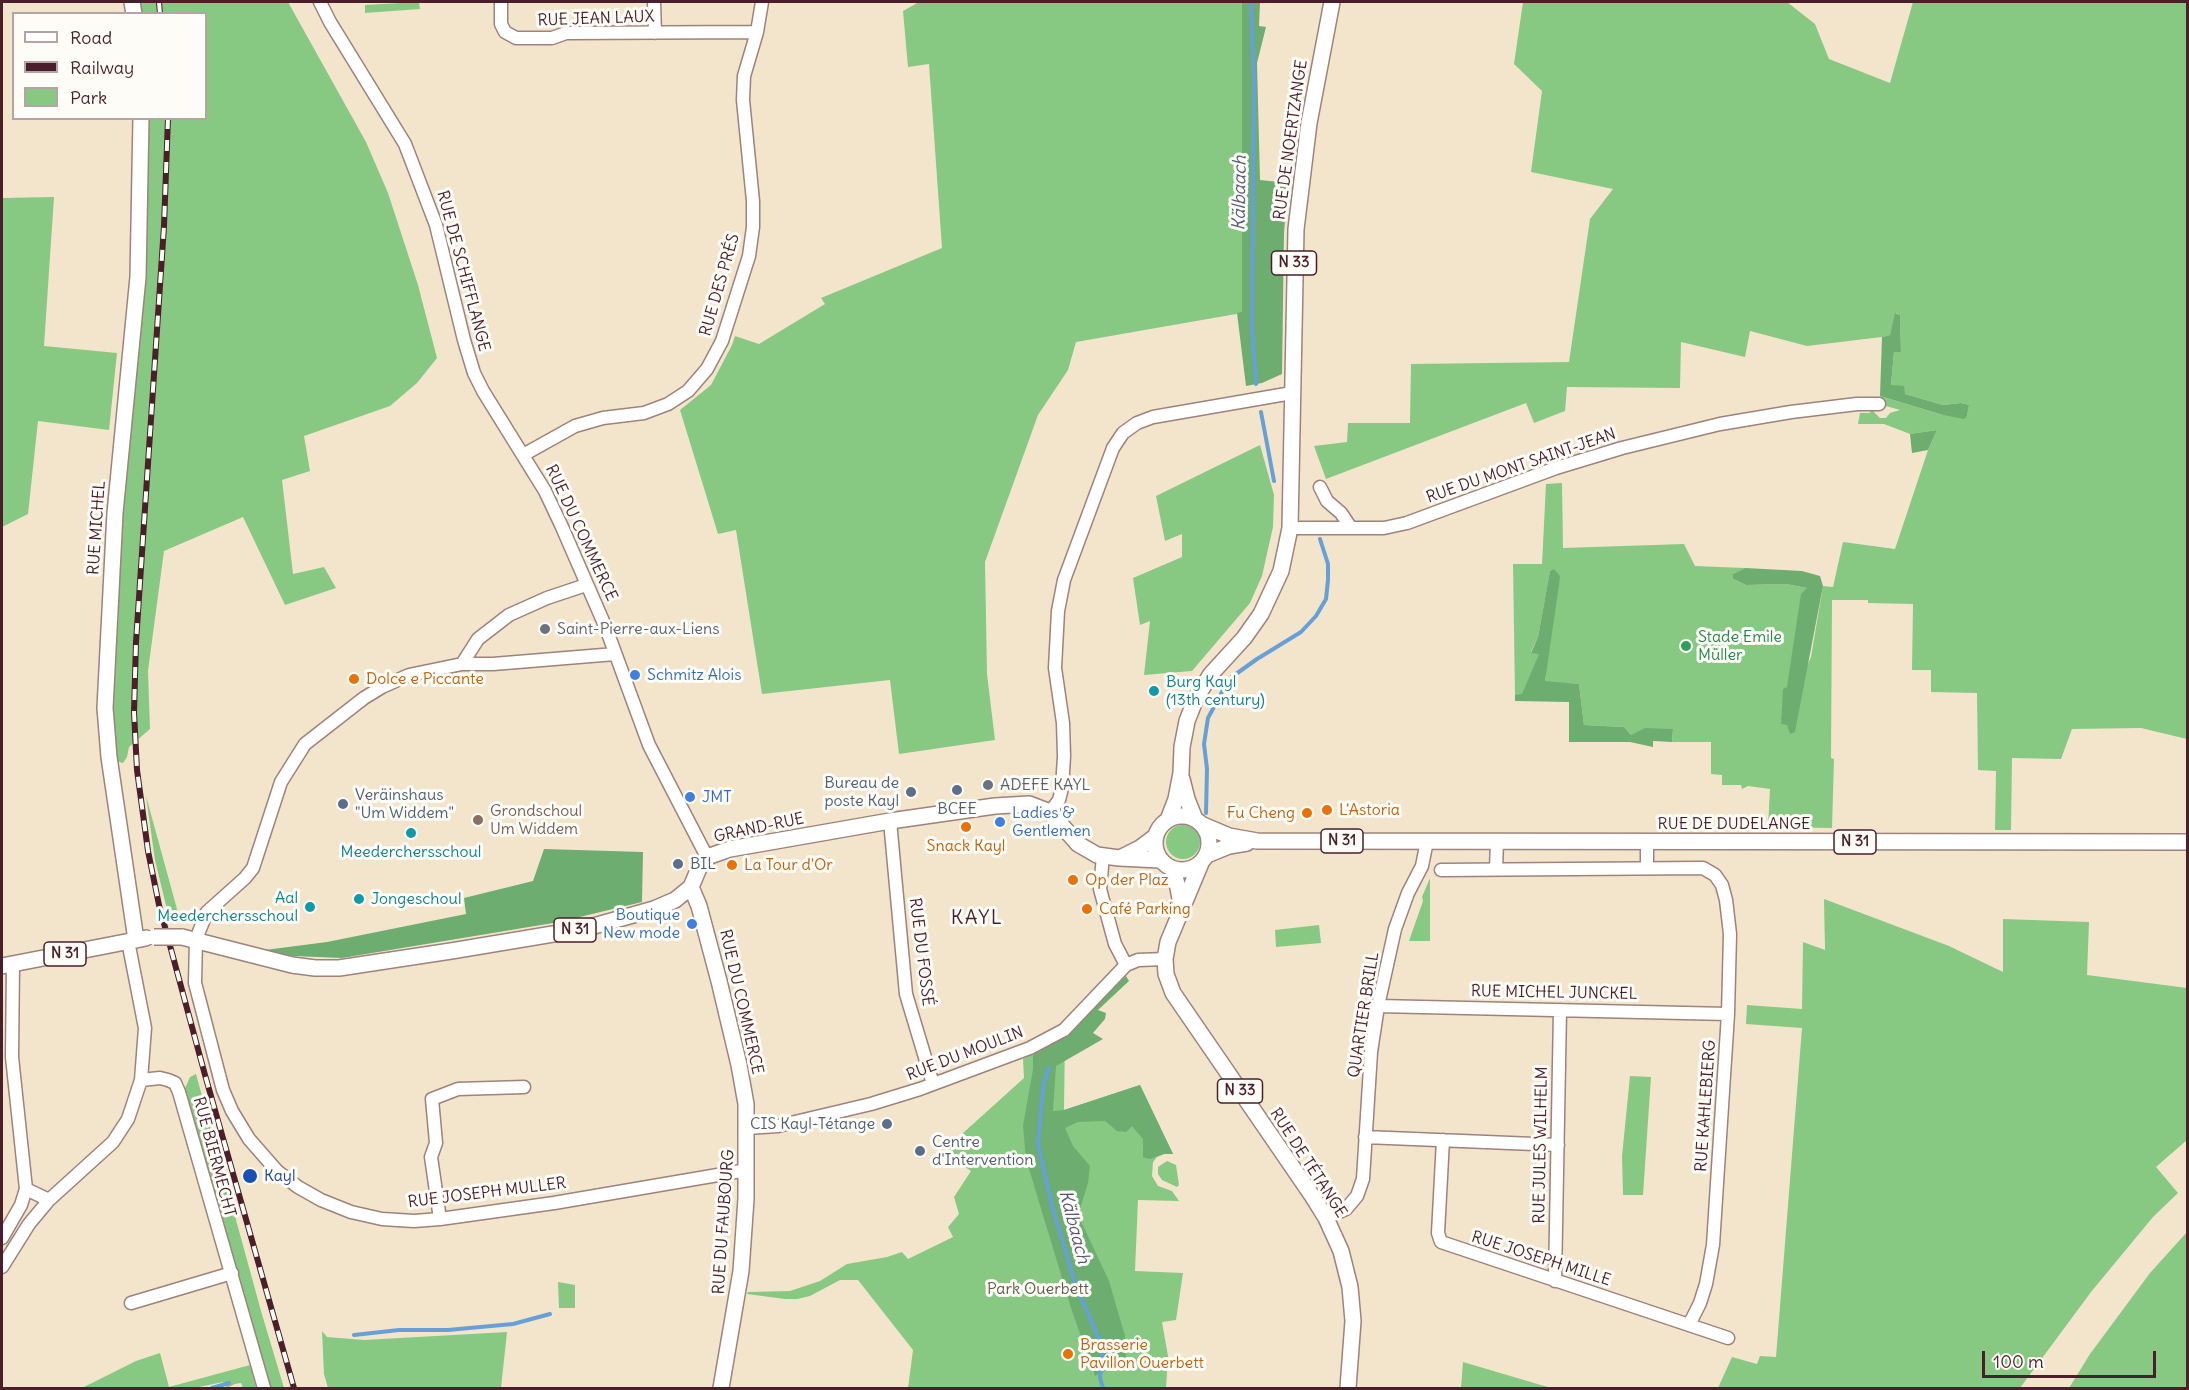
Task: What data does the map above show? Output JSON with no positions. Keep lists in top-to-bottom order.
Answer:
{
  "streets": {
    "main road": [
      "RUE DE NOERTZANGE",
      "N 33",
      "RUE MICHEL",
      "RUE DU COMMERCE",
      "RUE DE DUDELANGE",
      "GRAND-RUE",
      "N 31",
      "RUE DE TÉTANGE",
      "RUE DU FAUBOURG"
    ],
    "street": [
      "RUE JEAN LAUX",
      "RUE DE SCHIFFLANGE",
      "RUE DES PRÉS",
      "RUE DU MONT SAINT-JEAN",
      "RUE DU FOSSÉ",
      "RUE MICHEL JUNCKEL",
      "QUARTIER BRILL",
      "RUE DU MOULIN",
      "RUE KAHLEBIERG",
      "RUE JULES WILHELM",
      "RUE BIERMECHT",
      "RUE JOSEPH MULLER",
      "RUE JOSEPH MILLE"
    ]
  },
  "crossings": [
    ["RUE JEAN LAUX", "RUE DES PRÉS"],
    ["RUE DE NOERTZANGE", "N 33"],
    ["RUE DE NOERTZANGE", "RUE DU MONT SAINT-JEAN"],
    ["N 33", "RUE DE DUDELANGE"],
    ["N 33", "RUE DE TÉTANGE"],
    ["RUE DE SCHIFFLANGE", "RUE DES PRÉS"],
    ["RUE DE SCHIFFLANGE", "RUE DU COMMERCE"],
    ["RUE DES PRÉS", "RUE DU COMMERCE"],
    ["RUE MICHEL", "N 31"],
    ["RUE DU COMMERCE", "GRAND-RUE"],
    ["RUE DU COMMERCE", "N 31"],
    ["RUE DU COMMERCE", "RUE DU MOULIN"],
    ["RUE DU COMMERCE", "RUE DU FAUBOURG"],
    ["RUE DE DUDELANGE", "QUARTIER BRILL"],
    ["GRAND-RUE", "RUE DU FOSSÉ"],
    ["N 31", "RUE JOSEPH MULLER"],
    ["RUE DU FOSSÉ", "RUE DU MOULIN"],
    ["RUE MICHEL JUNCKEL", "QUARTIER BRILL"],
    ["RUE MICHEL JUNCKEL", "RUE KAHLEBIERG"],
    ["RUE MICHEL JUNCKEL", "RUE JULES WILHELM"],
    ["QUARTIER BRILL", "RUE DE TÉTANGE"],
    ["RUE DU MOULIN", "RUE DU FAUBOURG"],
    ["RUE KAHLEBIERG", "RUE JOSEPH MILLE"],
    ["RUE JULES WILHELM", "RUE JOSEPH MILLE"],
    ["RUE JOSEPH MULLER", "RUE DU FAUBOURG"]
  ],
  "districts": ["KAYL"],
  "water": ["Kälbaach"],
  "parks": ["Park Ouerbett"],
  "places": [
    "Saint-Pierre-aux-Liens",
    "Stade Emile Müller",
    "Schmitz Alois",
    "Dolce e Piccante",
    "Burg Kayl (13th century)",
    "ADEFE KAYL",
    "BCEE",
    "Bureau de poste Kayl",
    "JMT",
    "Veräinshaus \"Um Widdem\"",
    "L'Astoria",
    "Fu Cheng",
    "Grondschoul Um Widdem",
    "Ladies & Gentlemen",
    "Snack Kayl",
    "Meederchersschoul",
    "BIL",
    "La Tour d'Or",
    "Op der Plaz",
    "Jongeschoul",
    "Aal Meederchersschoul",
    "Café Parking",
    "Boutique New mode",
    "CIS Kayl-Tétange",
    "Centre d'Intervention",
    "Kayl",
    "Brasserie Pavillon Ouerbett"
  ],
  "legend": ["Road", "Railway", "Park"],
  "scale_bar": "100 m"
}
